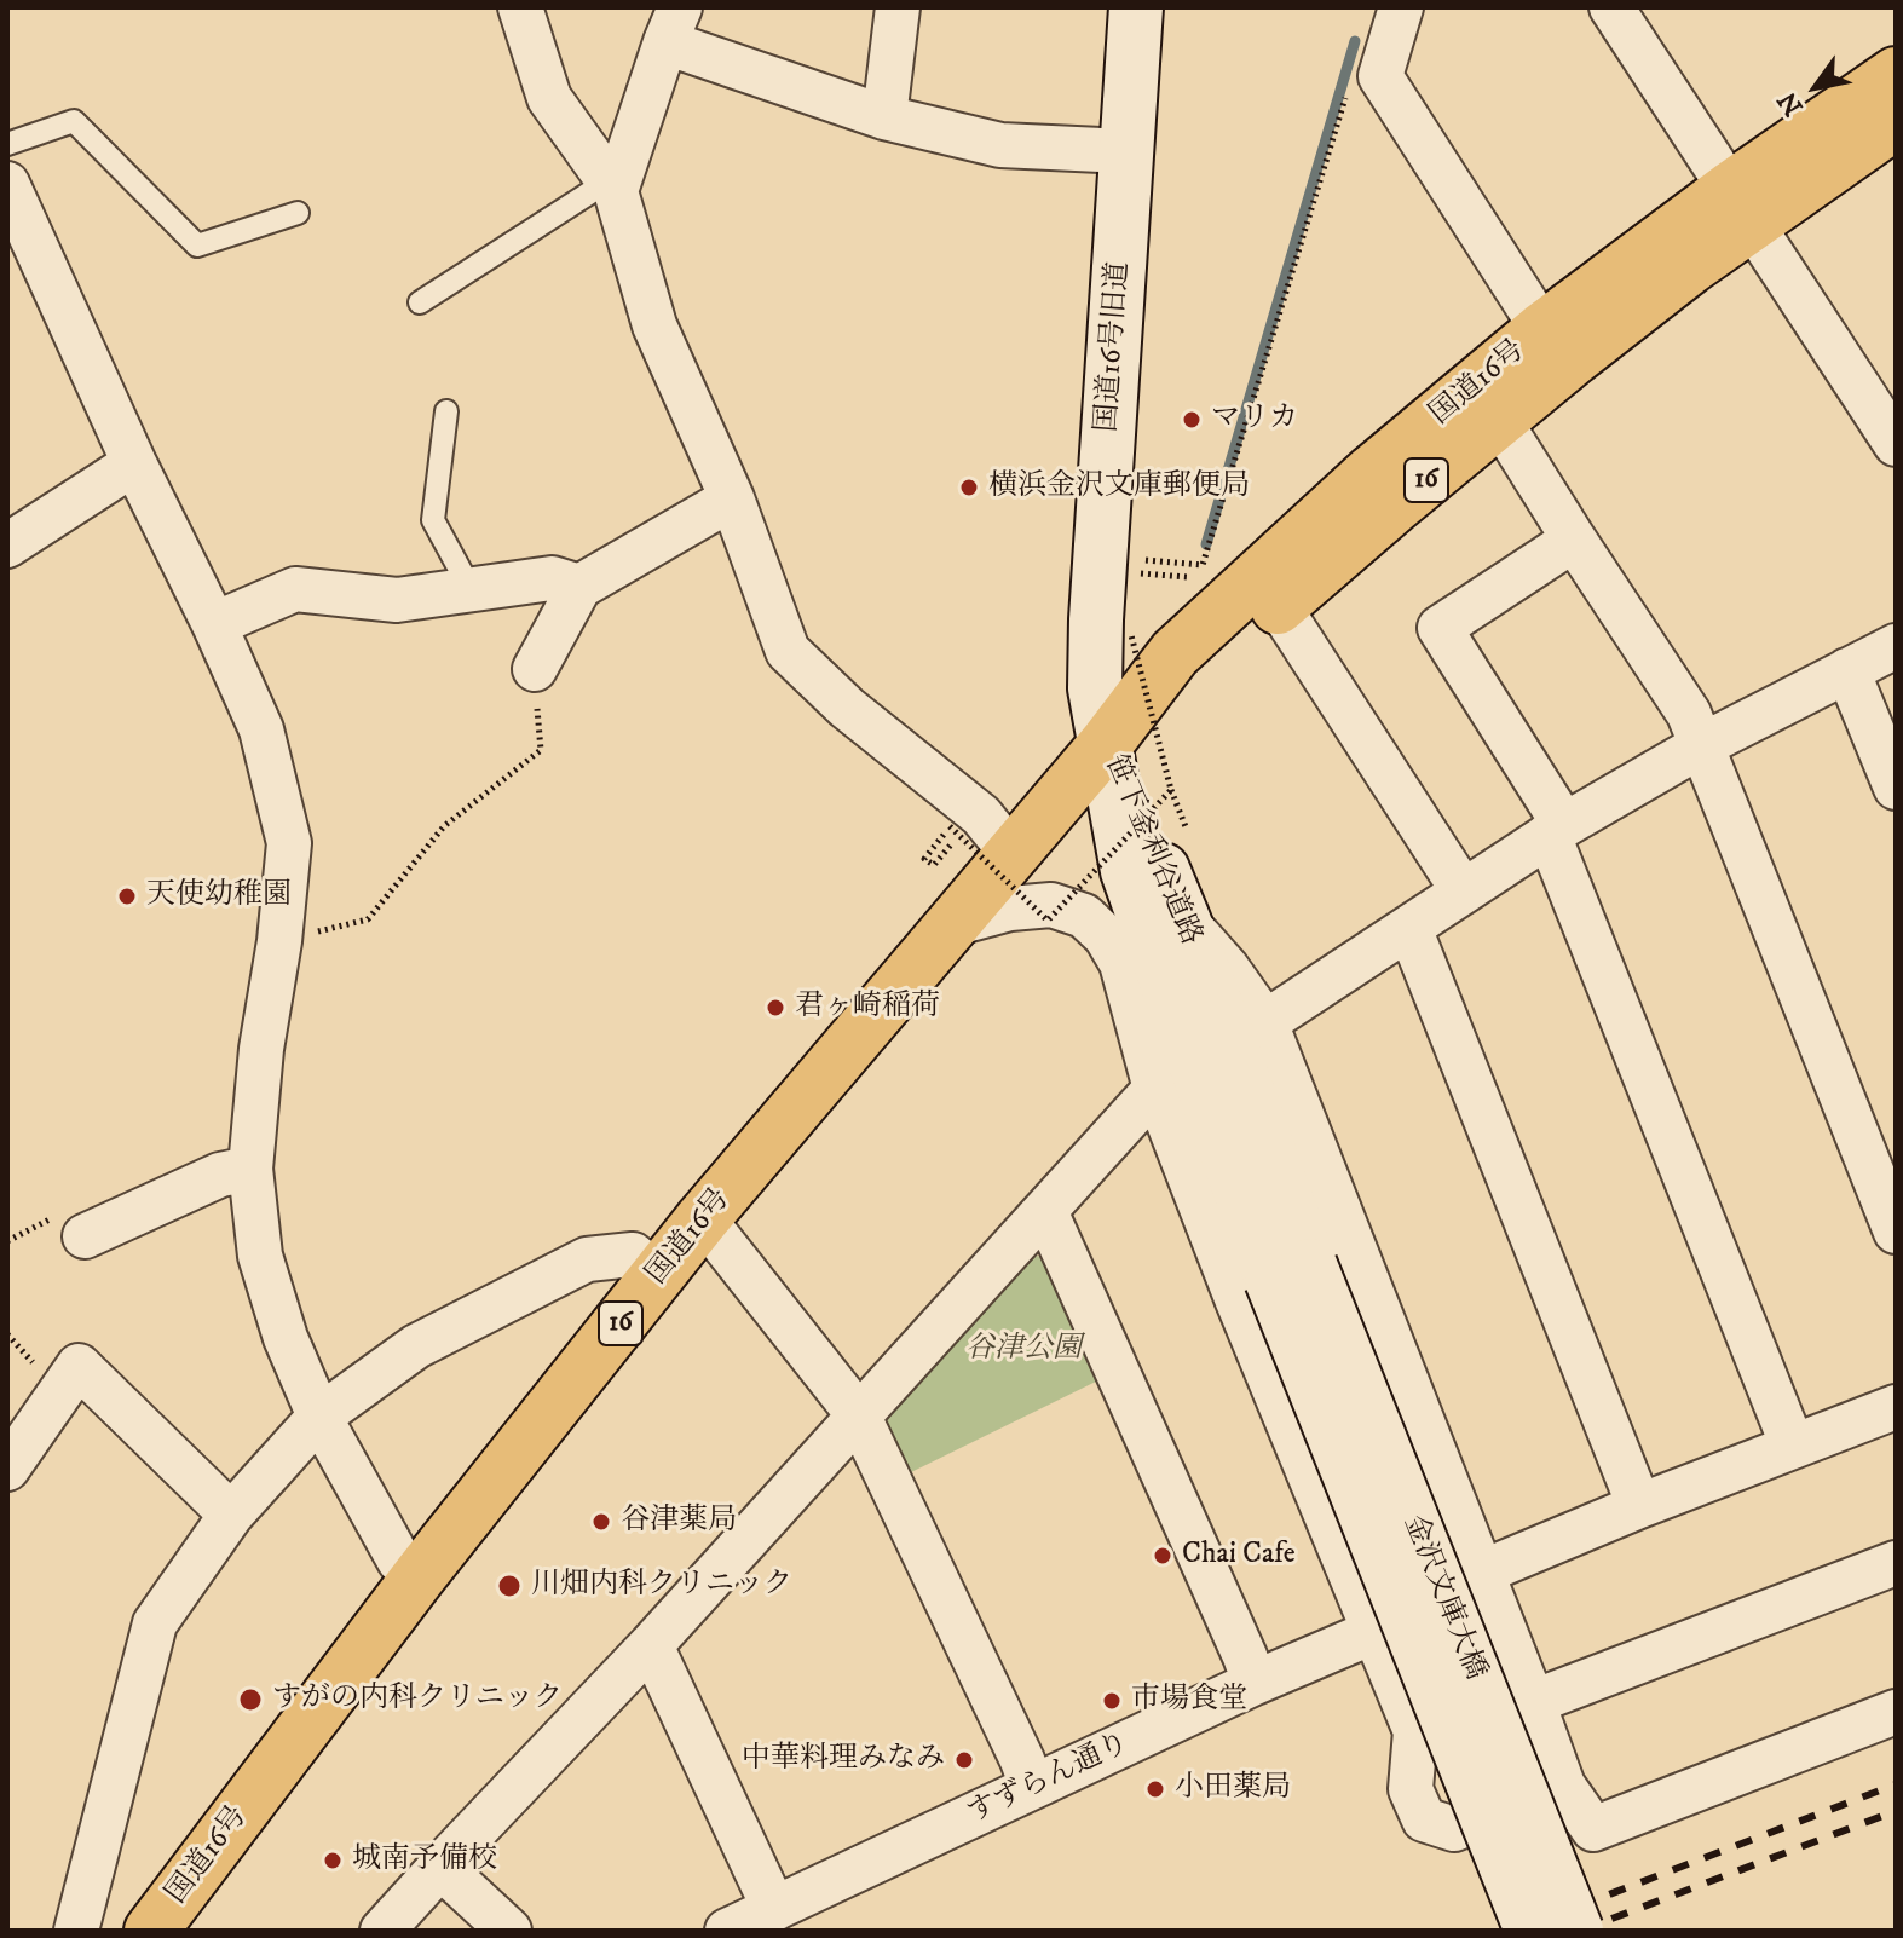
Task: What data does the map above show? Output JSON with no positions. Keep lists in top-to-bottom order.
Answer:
{
  "streets": {
    "highway": ["国道16号", "16"],
    "street": [
      "国道16号旧道",
      "笹下釜利谷道路",
      "金沢文庫大橋",
      "すずらん通り"
    ]
  },
  "crossings": [
    ["国道16号旧道", "国道16号"],
    ["国道16号旧道", "笹下釜利谷道路"],
    ["国道16号", "笹下釜利谷道路"],
    ["笹下釜利谷道路", "金沢文庫大橋"]
  ],
  "parks": ["谷津公園"],
  "places": [
    "マリカ",
    "横浜金沢文庫郵便局",
    "天使幼稚園",
    "君ヶ崎稲荷",
    "谷津薬局",
    "Chai Cafe",
    "川畑内科クリニック",
    "すがの内科クリニック",
    "市場食堂",
    "中華料理みなみ",
    "小田薬局",
    "城南予備校"
  ],
  "north": "bottom left"
}
